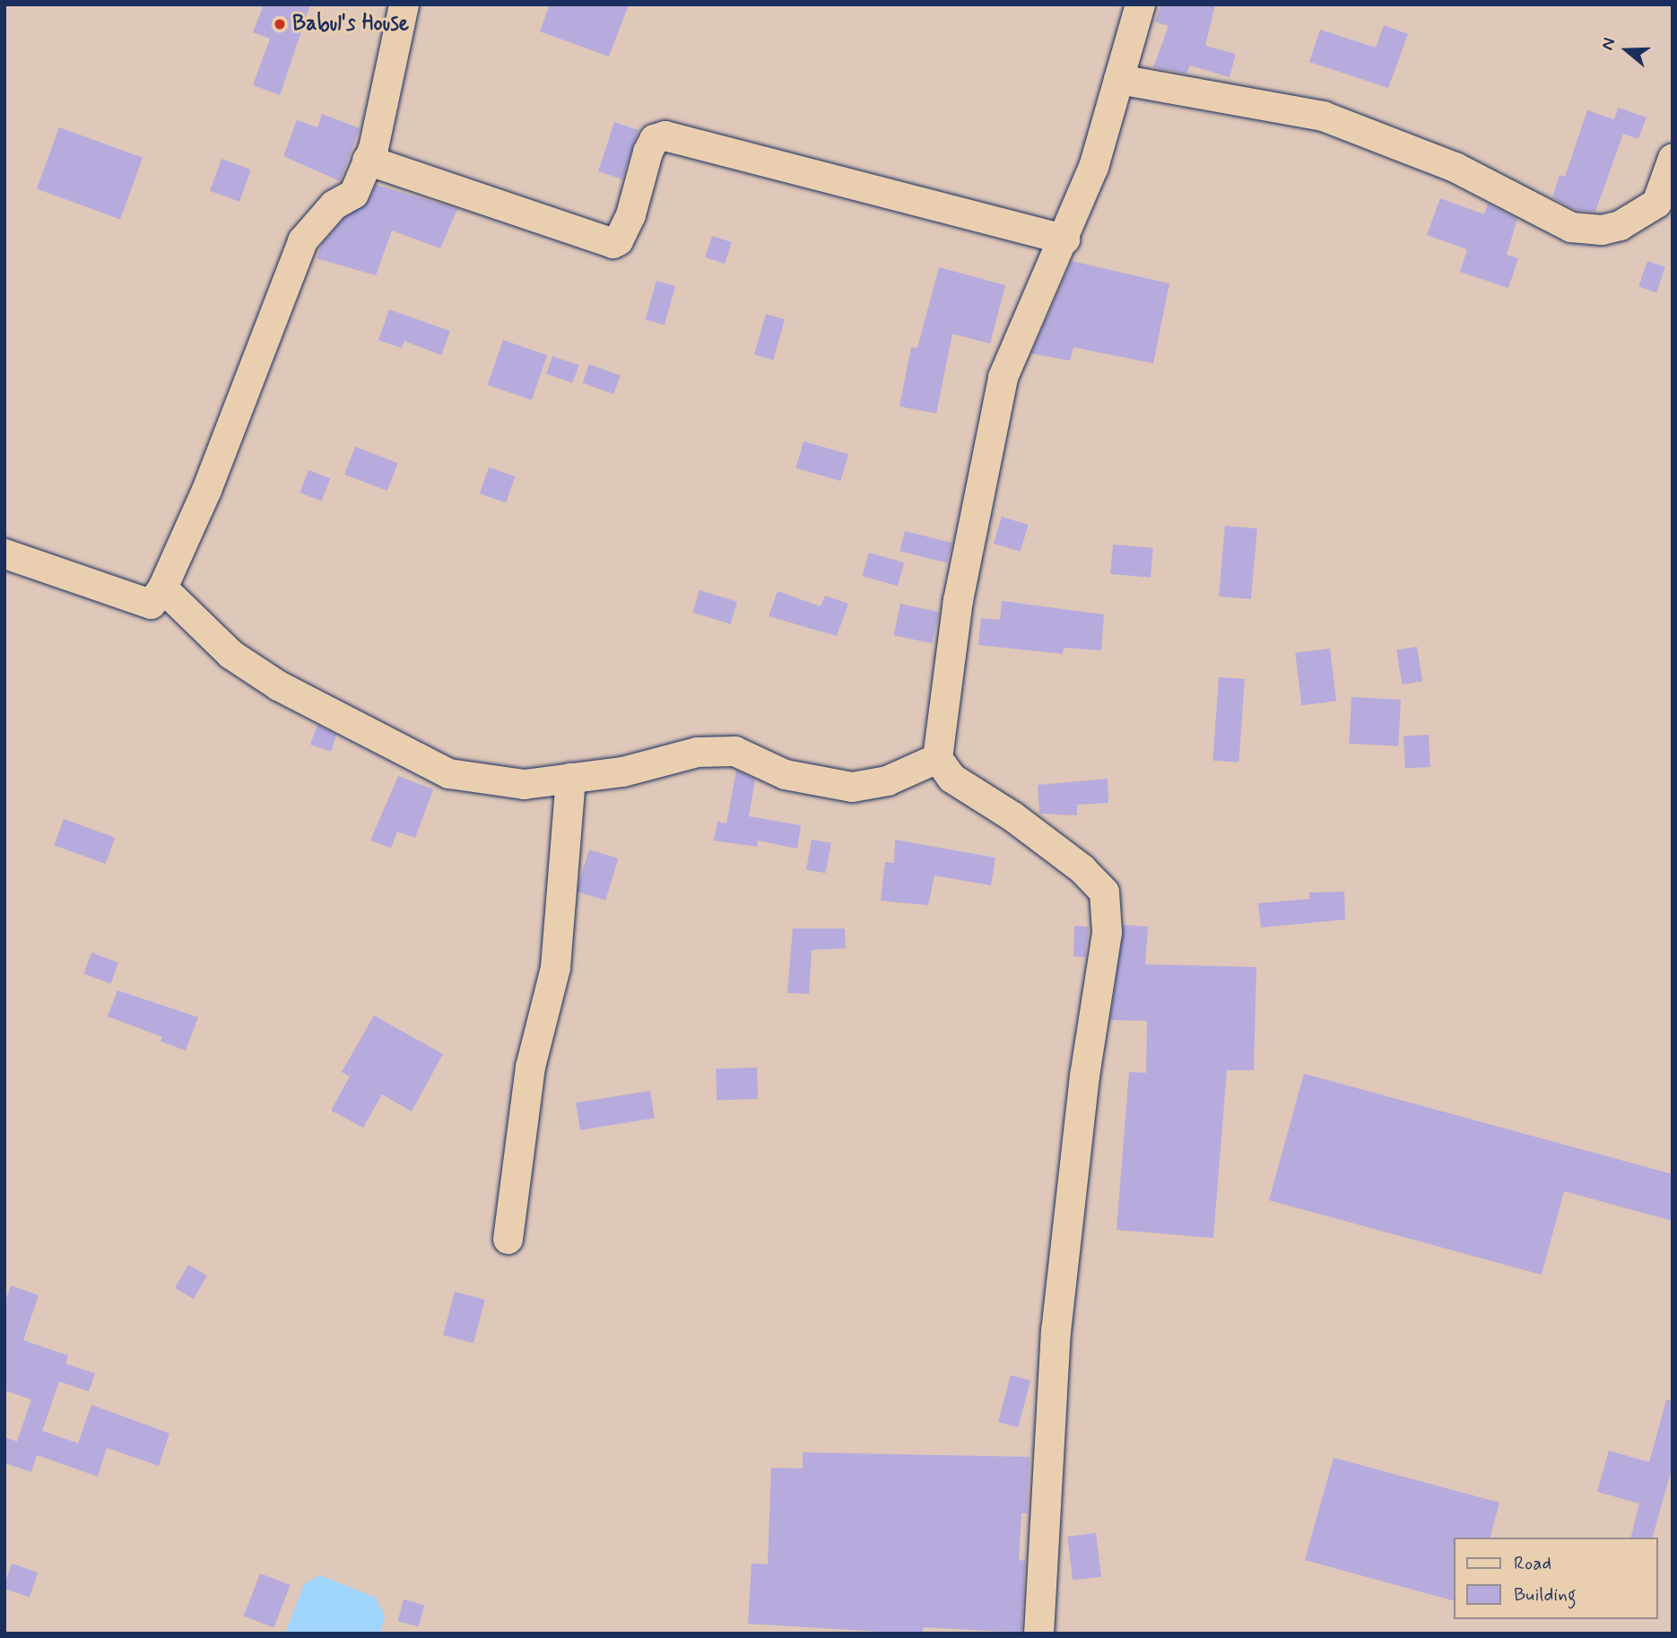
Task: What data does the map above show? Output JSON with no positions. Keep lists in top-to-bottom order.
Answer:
{
  "places": ["Babul's House"],
  "legend": ["Road", "Building"],
  "north": "left"
}
